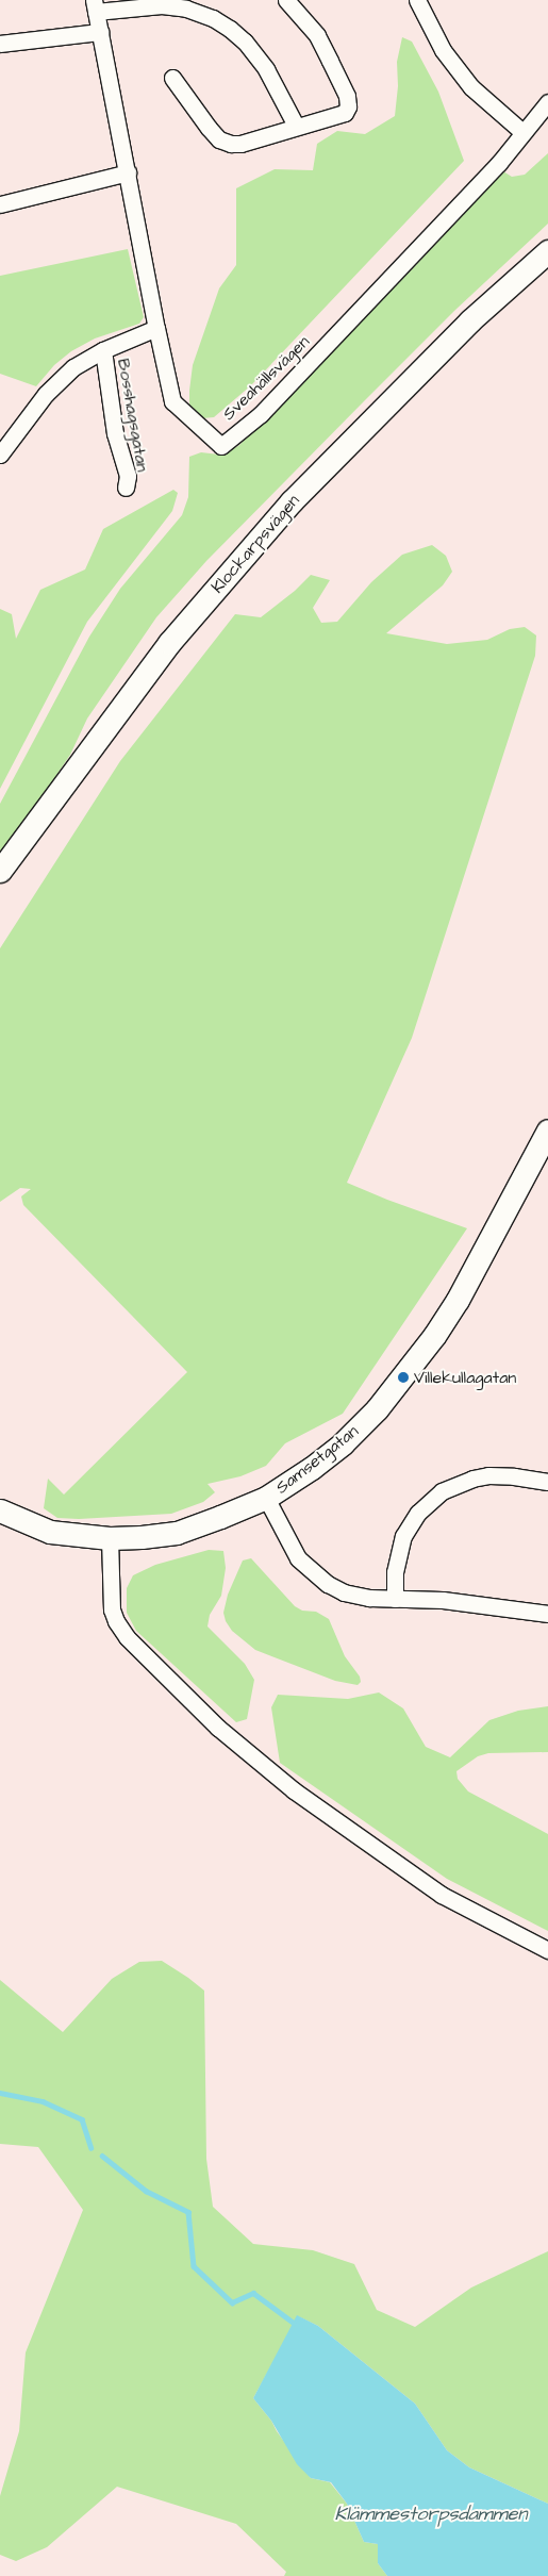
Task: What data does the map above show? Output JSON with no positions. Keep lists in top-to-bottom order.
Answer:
{
  "streets": {
    "street": [
      "Sveahällsvägen",
      "Bosshagsgatan",
      "Klockarpsvägen",
      "Samsetgatan"
    ]
  },
  "crossings": [
    ["Sveahällsvägen", "Bosshagsgatan"]
  ],
  "water": ["Klämmestorpsdammen"],
  "places": ["Villekullagatan"]
}
